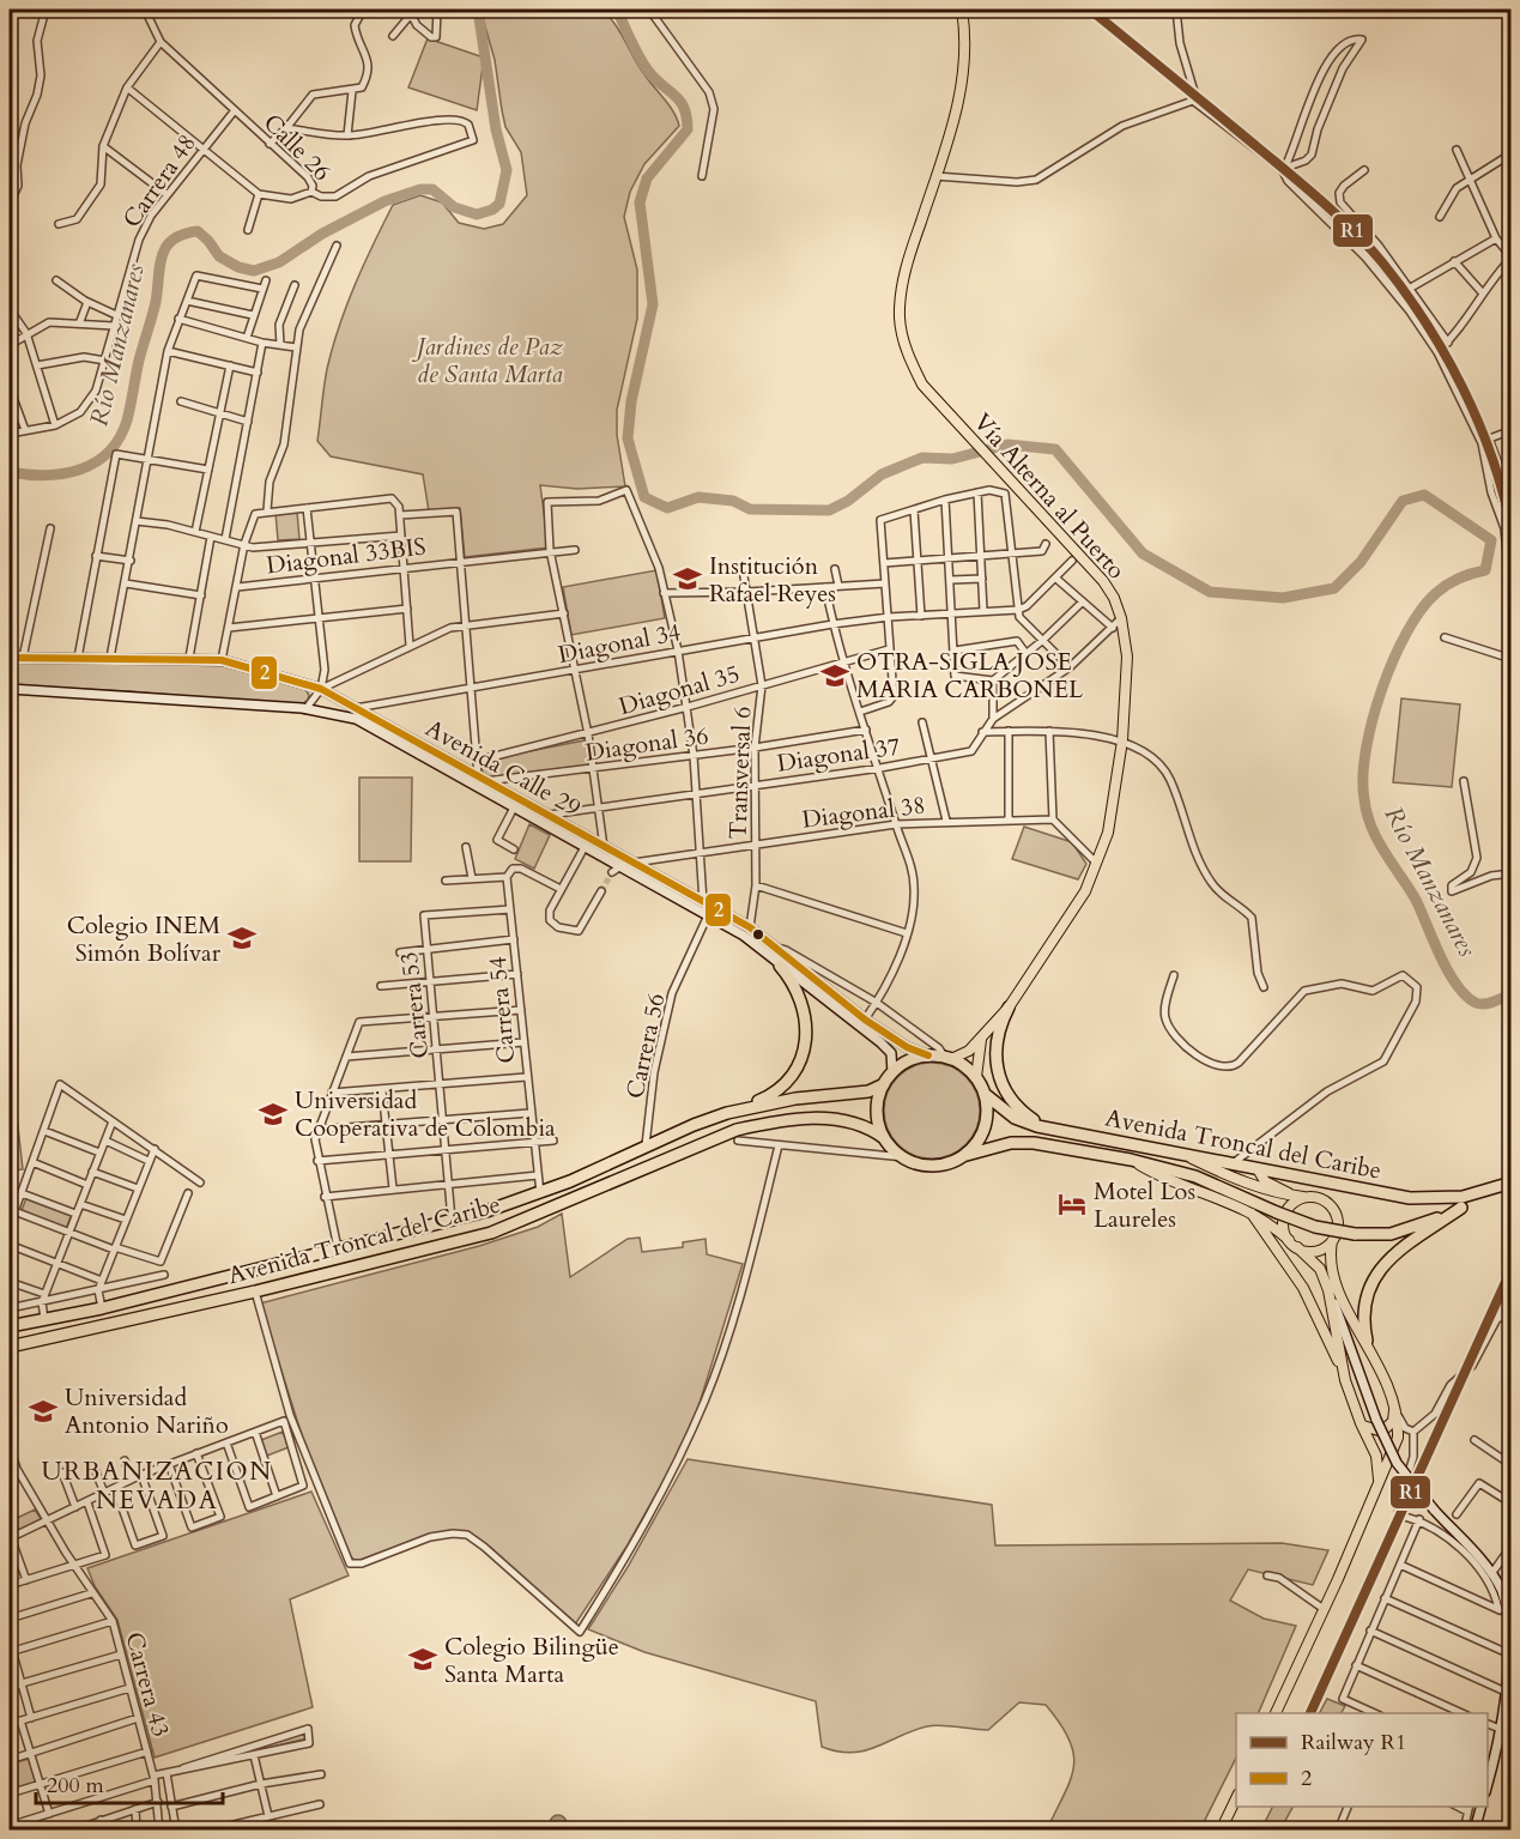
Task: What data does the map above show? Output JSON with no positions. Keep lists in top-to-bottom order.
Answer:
{
  "streets": {
    "highway": ["Avenida Troncal del Caribe"],
    "main road": ["Vía Alterna al Puerto", "Avenida Calle 29"],
    "street": [
      "Calle 26",
      "Carrera 48",
      "Diagonal 33BIS",
      "Diagonal 34",
      "Diagonal 35",
      "Diagonal 36",
      "Diagonal 37",
      "Transversal 6",
      "Diagonal 38",
      "Carrera 53",
      "Carrera 54",
      "Carrera 56",
      "Carrera 43"
    ]
  },
  "crossings": [
    ["Calle 26", "Carrera 48"],
    ["Vía Alterna al Puerto", "Diagonal 37"],
    ["Vía Alterna al Puerto", "Avenida Calle 29"],
    ["Vía Alterna al Puerto", "Avenida Troncal del Caribe"],
    ["Diagonal 34", "Avenida Calle 29"],
    ["Diagonal 34", "Transversal 6"],
    ["Diagonal 35", "Transversal 6"],
    ["Diagonal 36", "Avenida Calle 29"],
    ["Diagonal 36", "Transversal 6"],
    ["Diagonal 37", "Avenida Calle 29"],
    ["Diagonal 37", "Transversal 6"],
    ["Avenida Calle 29", "Transversal 6"],
    ["Avenida Calle 29", "Diagonal 38"],
    ["Avenida Calle 29", "Carrera 56"],
    ["Avenida Calle 29", "Avenida Troncal del Caribe"],
    ["Transversal 6", "Diagonal 38"],
    ["Carrera 53", "Carrera 54"],
    ["Carrera 53", "Avenida Troncal del Caribe"],
    ["Carrera 54", "Avenida Troncal del Caribe"],
    ["Carrera 56", "Avenida Troncal del Caribe"]
  ],
  "districts": ["URBANIZACION NEVADA"],
  "water": ["Río Manzanares"],
  "parks": ["Jardines de Paz de Santa Marta"],
  "places": {
    "school or university": [
      "Institución Rafael Reyes",
      "OTRA-SIGLA JOSE MARIA CARBONEL",
      "Colegio INEM Simón Bolívar",
      "Universidad Cooperativa de Colombia",
      "Universidad Antonio Nariño",
      "Colegio Bilingüe Santa Marta"
    ],
    "hotel": ["Motel Los Laureles"]
  },
  "lines": ["rail line R1", "transit line 2"],
  "legend": ["Railway R1", "2"],
  "scale_bar": "200 m"
}
